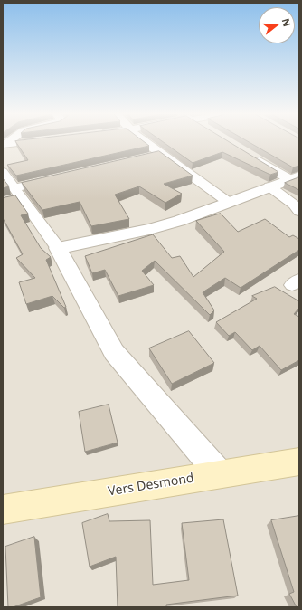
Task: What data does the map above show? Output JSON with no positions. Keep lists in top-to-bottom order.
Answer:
{
  "streets": {
    "main road": ["Vers Desmond"]
  },
  "north": "right"
}
